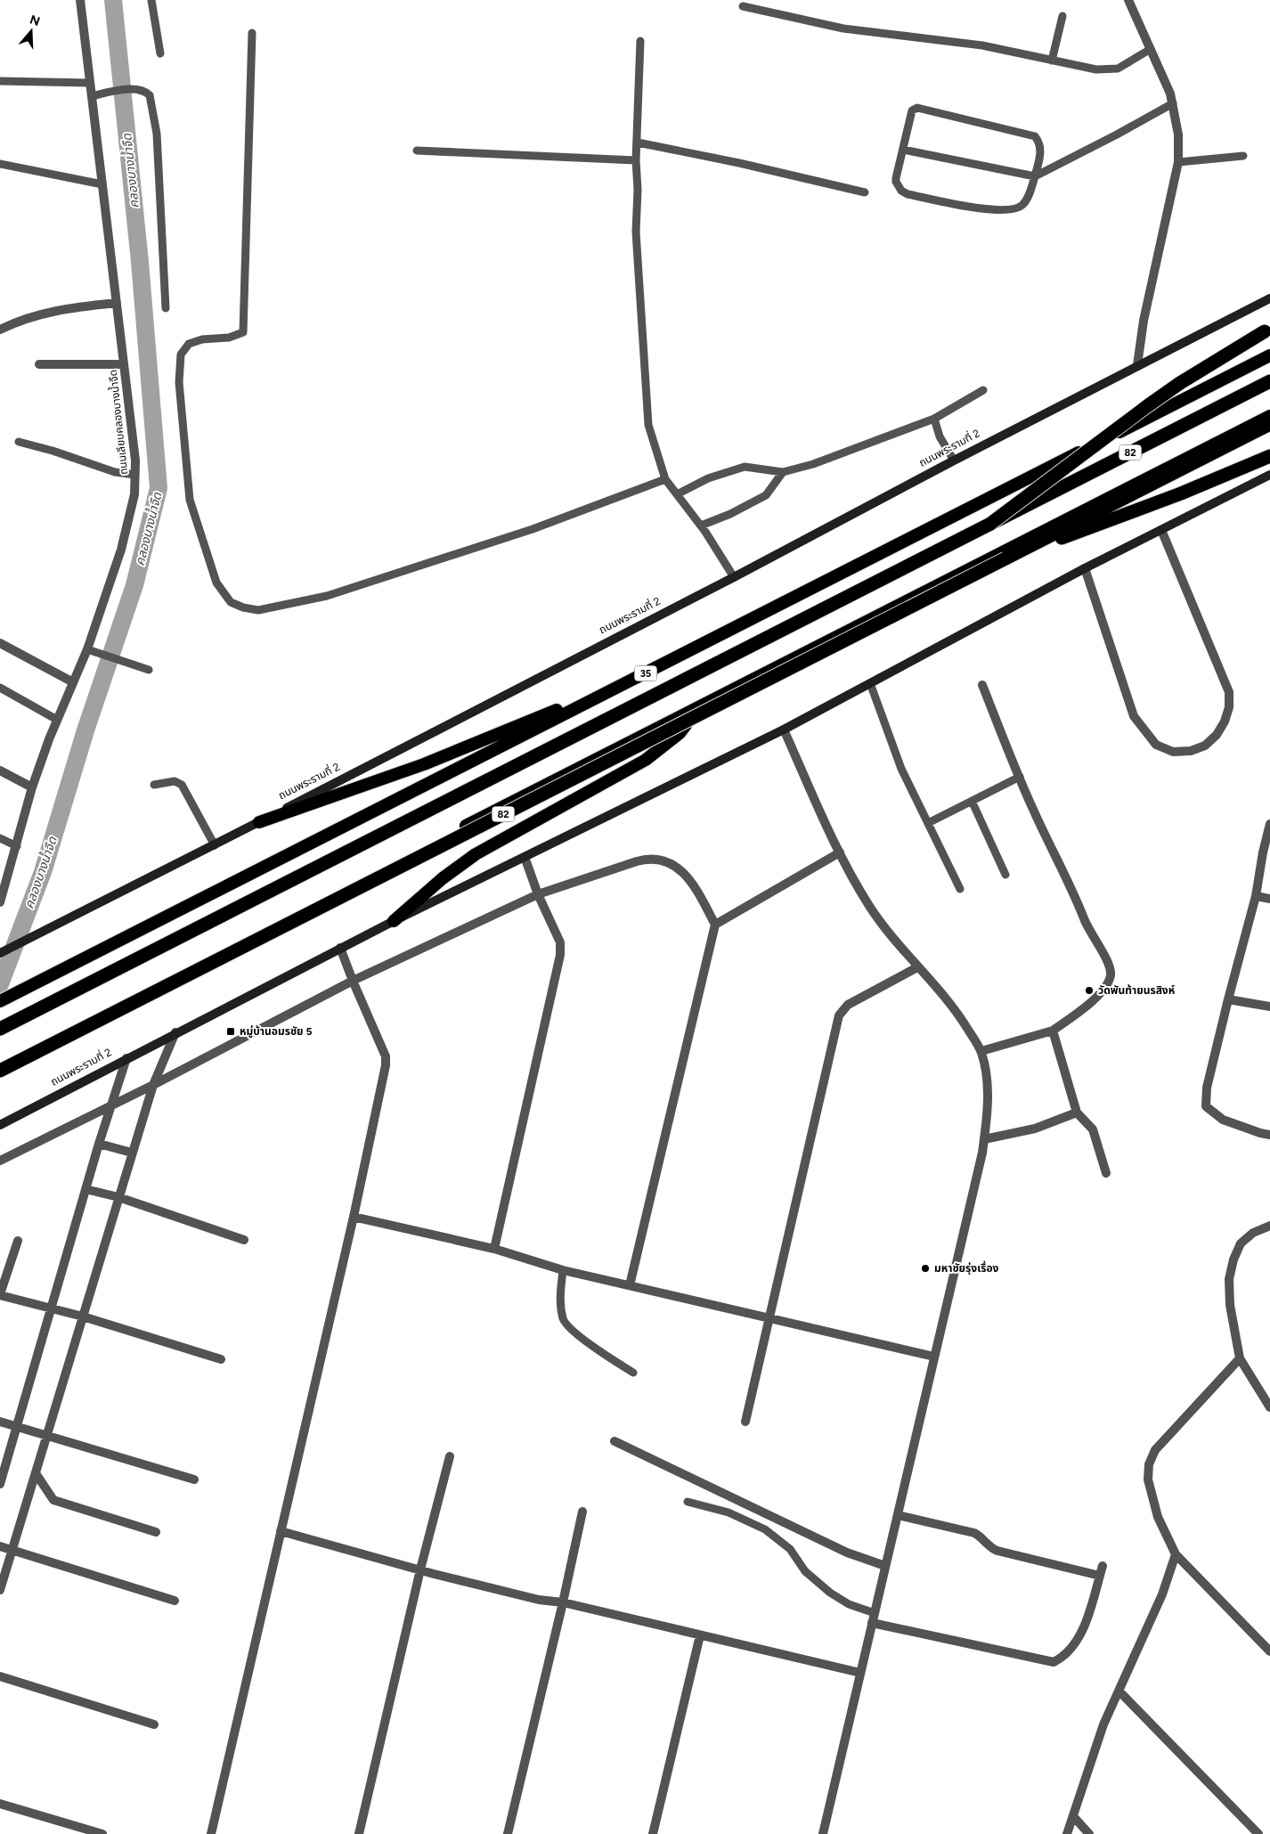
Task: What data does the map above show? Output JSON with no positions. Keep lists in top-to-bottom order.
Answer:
{
  "streets": {
    "highway": ["82", "35"],
    "main road": ["ถนนพระรามที่ 2"],
    "street": ["ถนนเลียบคลองบางน้ำจืด"]
  },
  "water": ["คลองบางน้ำจืด"],
  "places": {
    "other": ["วัดพันท้ายนรสิงห์", "มหาชัยรุ่งเรื่อง"],
    "transit": ["หมู่บ้านอมรชัย 5"]
  },
  "north": "top"
}
